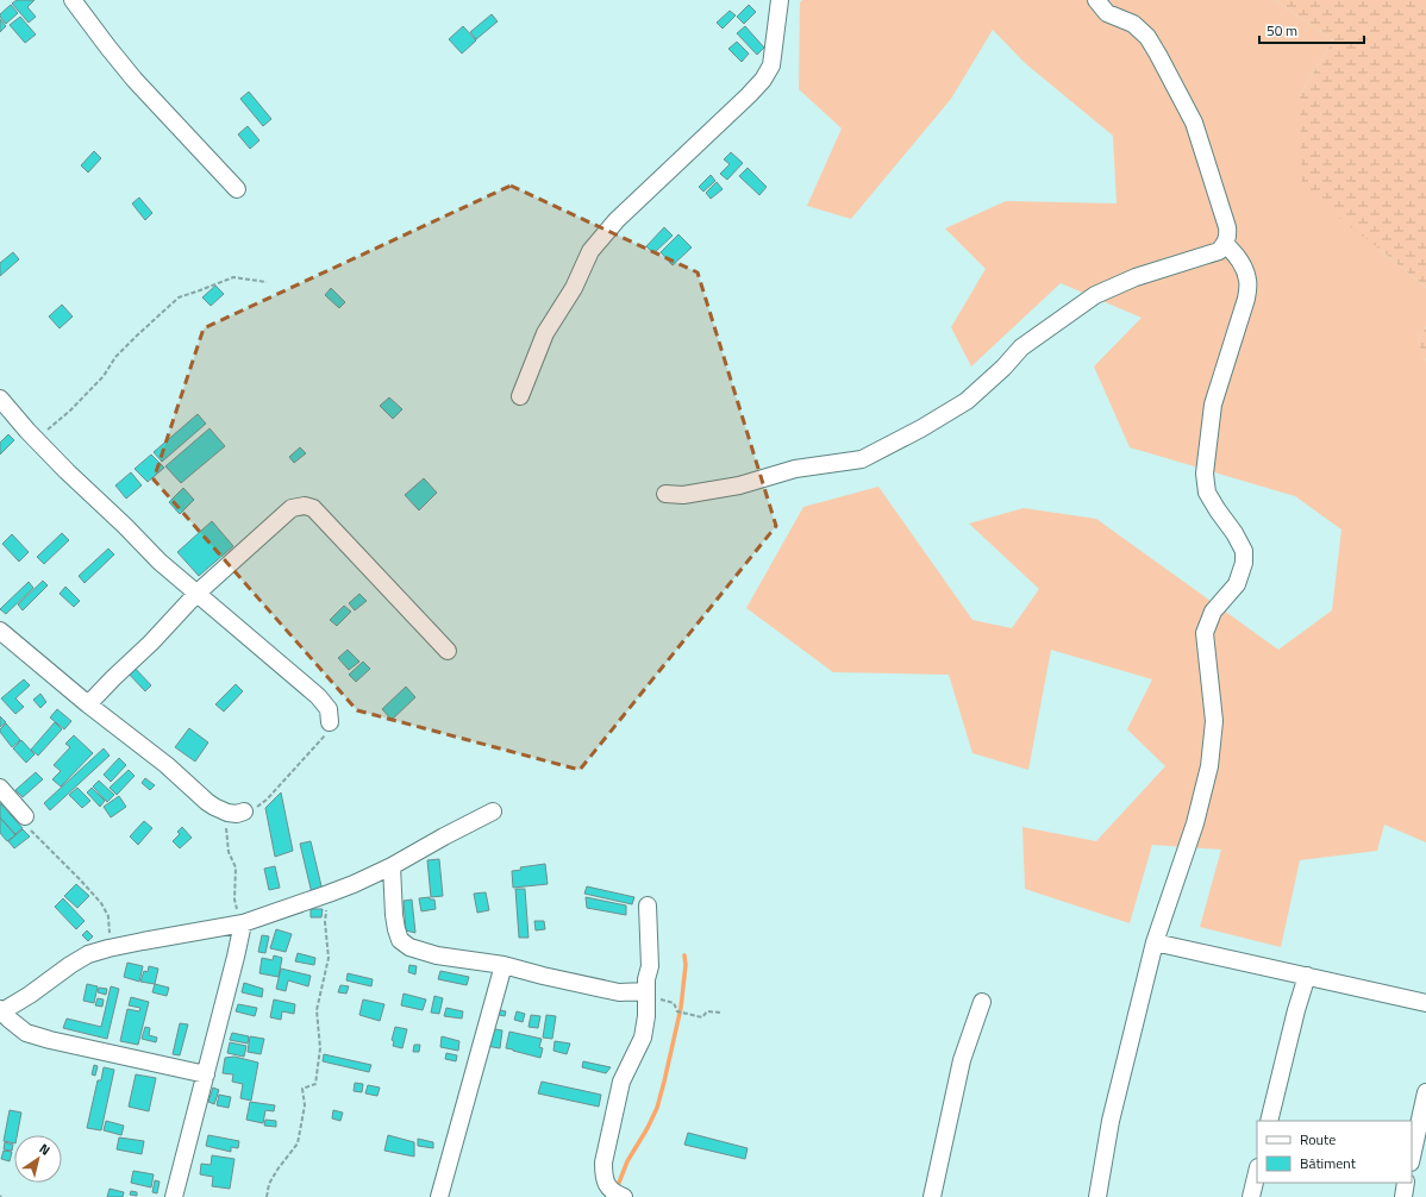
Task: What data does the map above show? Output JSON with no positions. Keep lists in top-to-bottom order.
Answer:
{
  "legend": ["Route", "Bâtiment"],
  "scale_bar": "50 m",
  "north": "top right"
}
